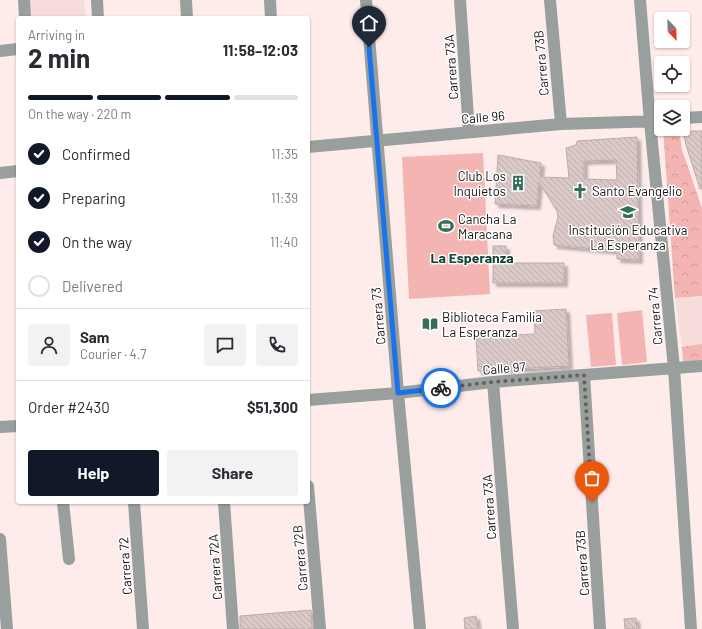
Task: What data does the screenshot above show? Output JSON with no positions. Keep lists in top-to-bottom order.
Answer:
{
  "streets": {
    "street": [
      "Carrera 73B",
      "Carrera 73A",
      "Calle 96",
      "Carrera 73",
      "Carrera 74",
      "Calle 97",
      "Carrera 72B",
      "Carrera 72",
      "Carrera 72A"
    ]
  },
  "crossings": [
    ["Carrera 73B", "Calle 96"],
    ["Carrera 73B", "Calle 97"],
    ["Carrera 73A", "Calle 96"],
    ["Carrera 73A", "Calle 97"],
    ["Calle 96", "Carrera 73"],
    ["Carrera 73", "Calle 97"],
    ["Carrera 74", "Calle 97"]
  ],
  "districts": ["La Esperanza"],
  "places": {
    "building": ["Club Los Inquietos"],
    "church": ["Santo Evangelio"],
    "school or university": ["Institución Educativa La Esperanza"],
    "sports": ["Cancha La Maracana"],
    "library": ["Biblioteca Familia La Esperanza"]
  },
  "north": "bottom right",
  "page": {
    "heading": ["2 min", "Arriving in", "11:58–12:03"],
    "panel": [
      "Sam",
      "Courier · 4.7",
      "Order #2430",
      "$51,300"
    ],
    "bar": "On the way · 220 m",
    "list": [
      ["Confirmed", "11:35"],
      ["Preparing", "11:39"],
      ["On the way", "11:40"],
      "Delivered"
    ],
    "buttons": ["Help", "Share"]
  }
}
